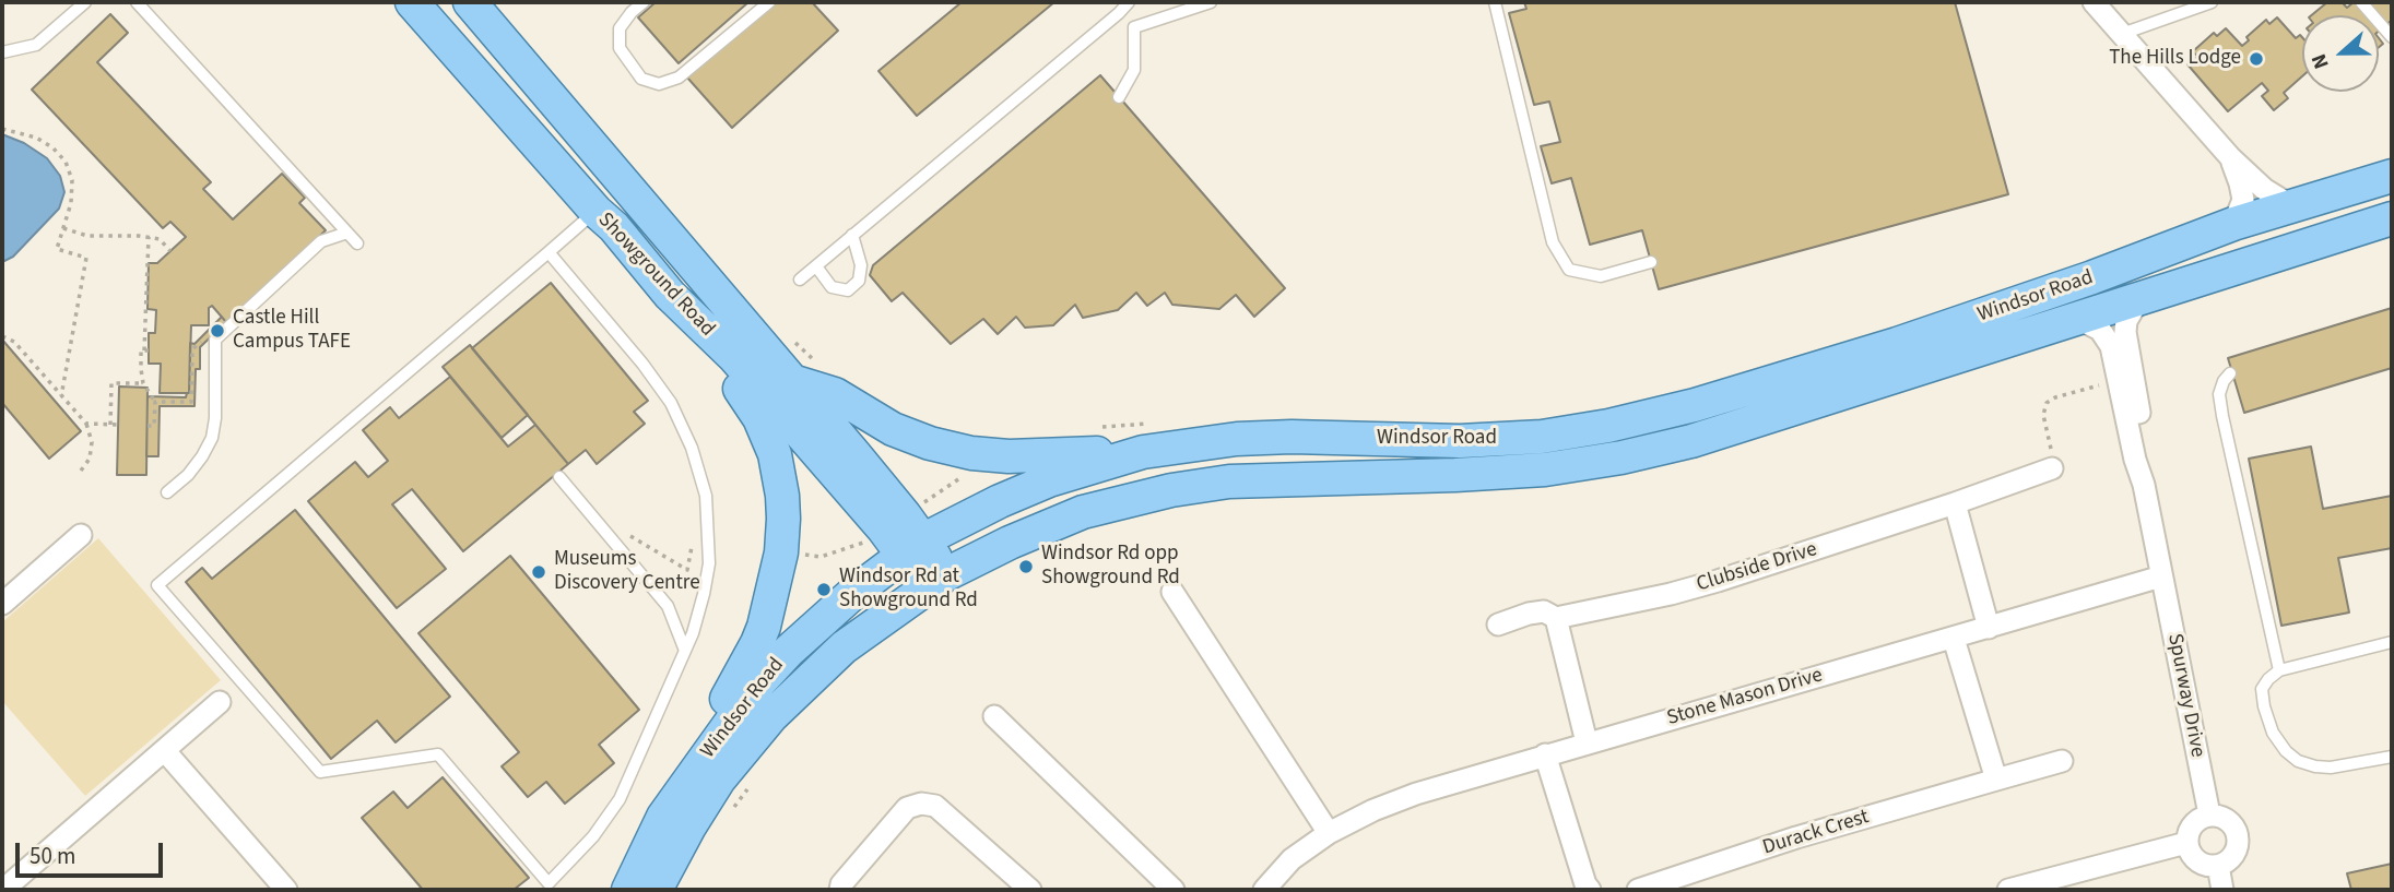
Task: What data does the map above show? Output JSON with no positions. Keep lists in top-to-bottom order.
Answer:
{
  "streets": {
    "main road": ["Showground Road", "Windsor Road"],
    "street": [
      "Clubside Drive",
      "Spurway Drive",
      "Stone Mason Drive",
      "Durack Crest"
    ]
  },
  "crossings": [
    ["Showground Road", "Windsor Road"],
    ["Spurway Drive", "Stone Mason Drive"]
  ],
  "places": [
    "The Hills Lodge",
    "Castle Hill Campus TAFE",
    "Windsor Rd opp Showground Rd",
    "Museums Discovery Centre",
    "Windsor Rd at Showground Rd"
  ],
  "scale_bar": "50 m",
  "north": "left"
}
